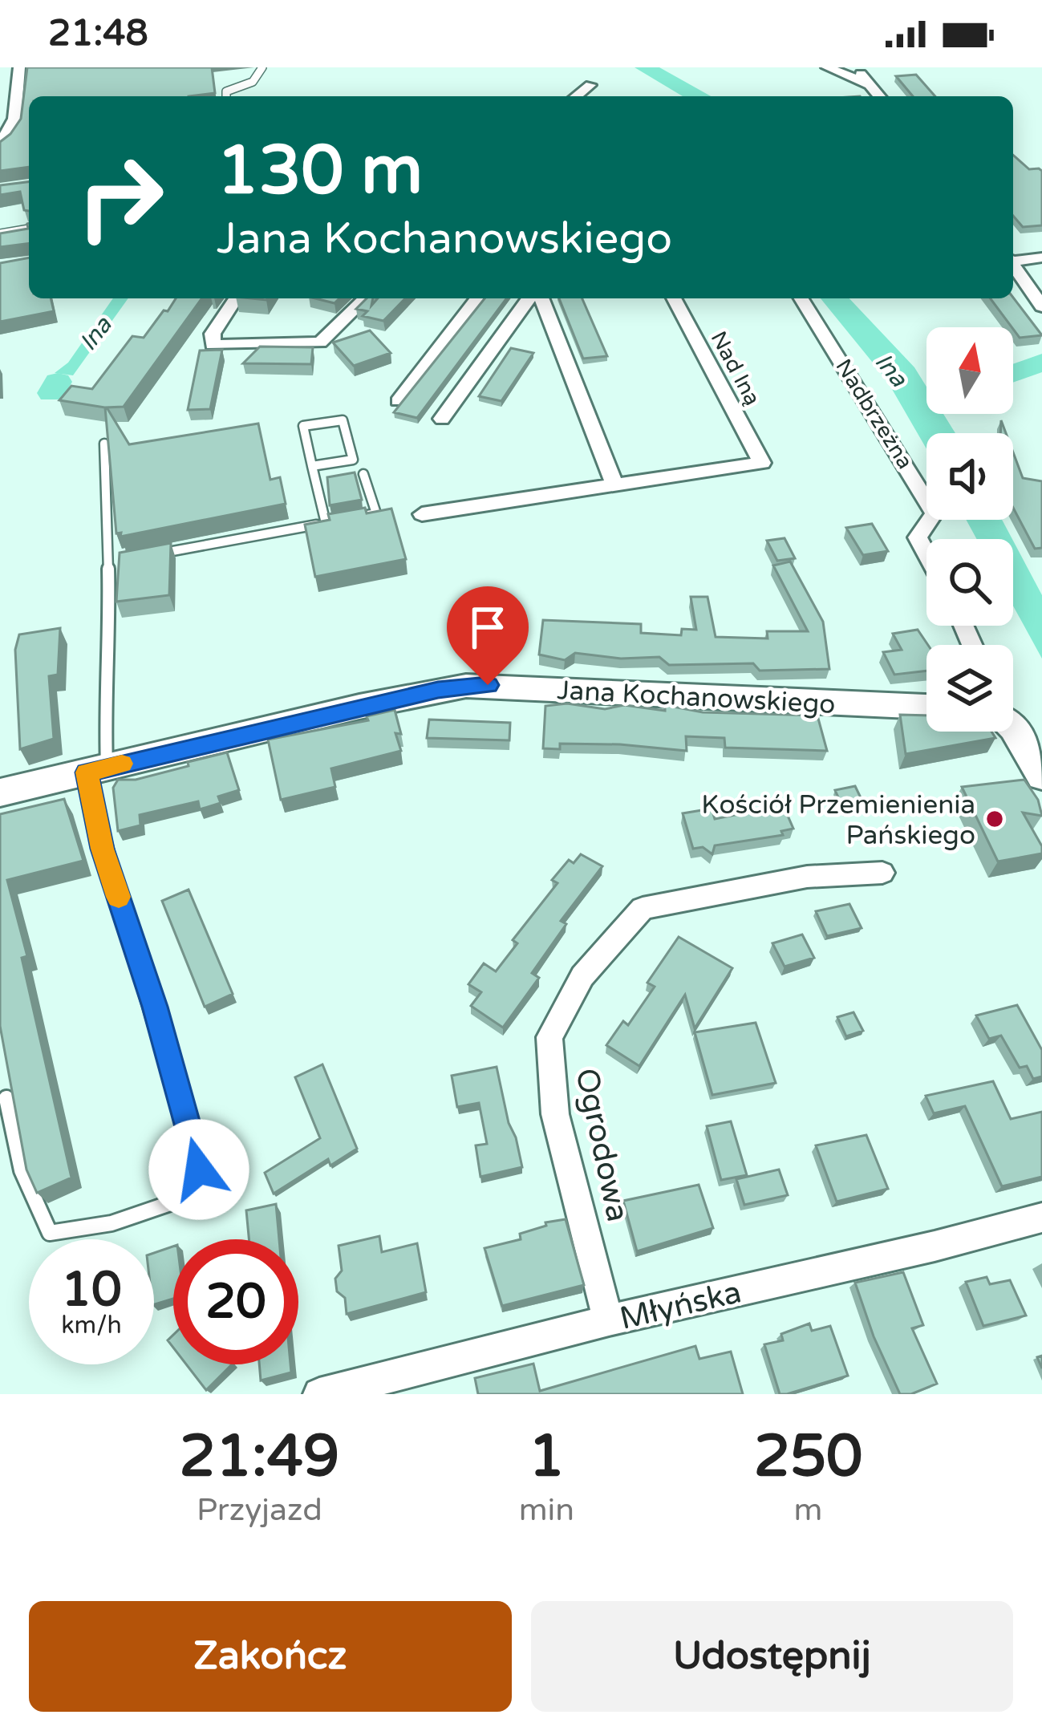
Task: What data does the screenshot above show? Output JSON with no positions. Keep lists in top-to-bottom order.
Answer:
{
  "streets": {
    "street": [
      "Nad Iną",
      "Nadbrzeżna",
      "Jana Kochanowskiego",
      "Ogrodowa",
      "Młyńska"
    ]
  },
  "crossings": [
    ["Ogrodowa", "Młyńska"]
  ],
  "water": ["Ina"],
  "places": ["Kościół Przemienienia Pańskiego"],
  "north": "top",
  "page": {
    "status": "21:48",
    "turn": ["130 m", "Jana Kochanowskiego"],
    "speed": "10 km/h",
    "limit": "20",
    "eta": [
      "21:49",
      "Przyjazd",
      "1",
      "min",
      "250",
      "m"
    ],
    "buttons": ["Zakończ", "Udostępnij"]
  }
}
